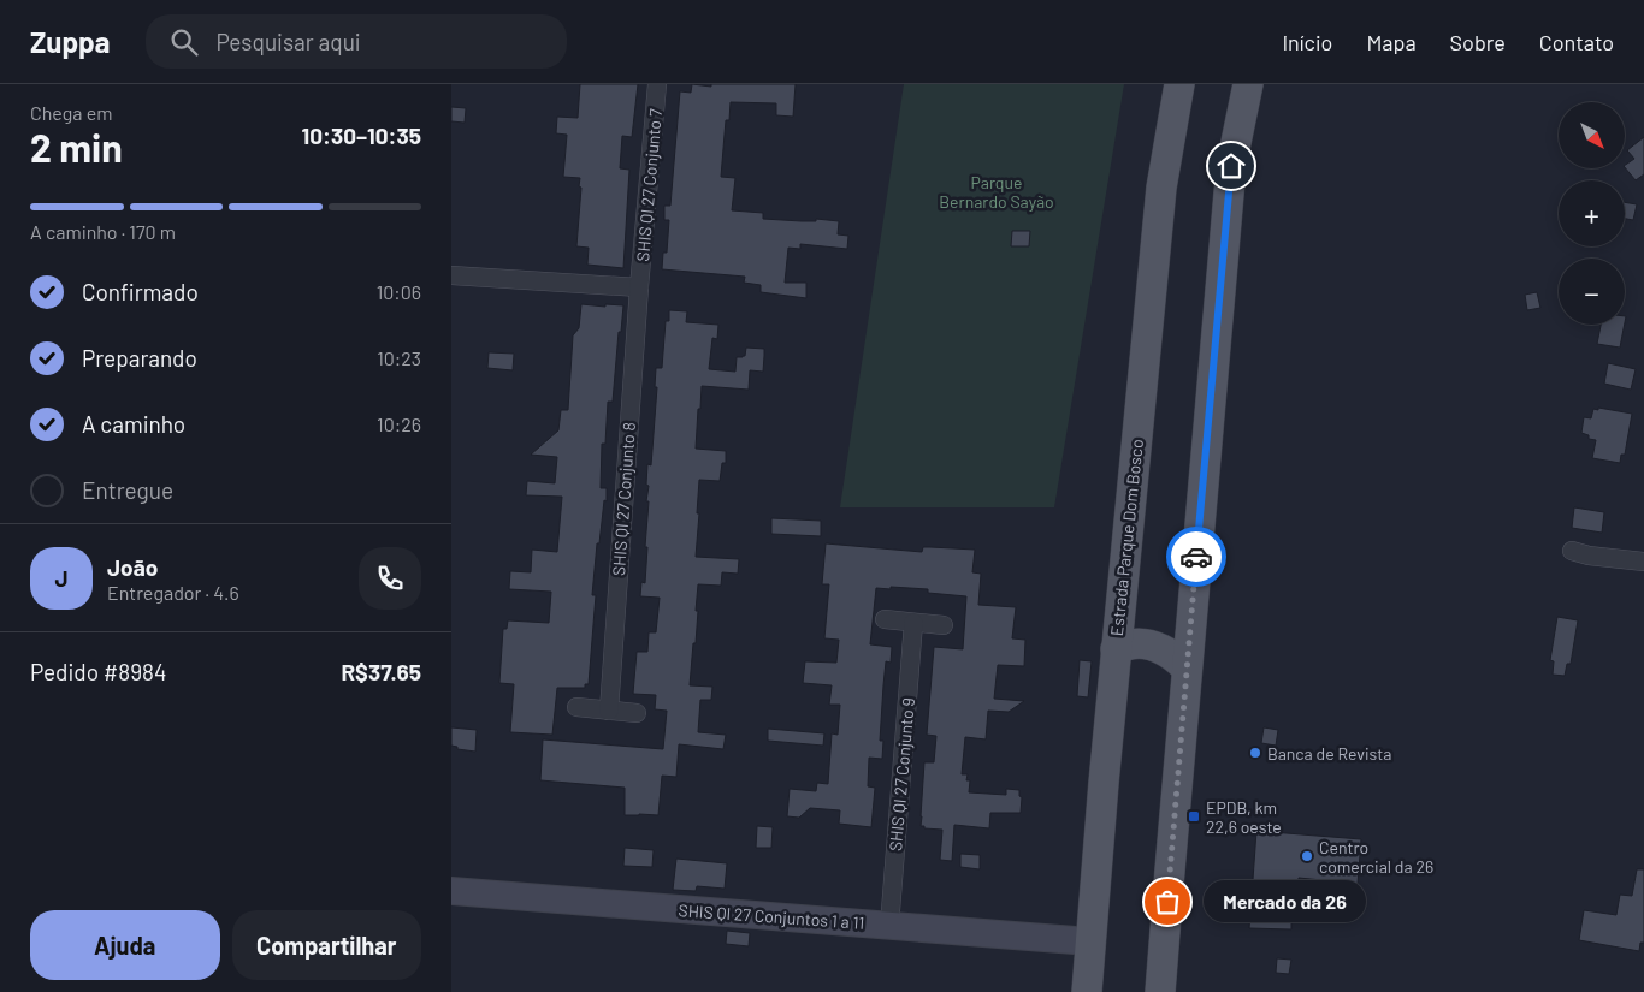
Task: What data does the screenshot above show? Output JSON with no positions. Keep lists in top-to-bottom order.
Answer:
{
  "streets": {
    "main road": ["Estrada Parque Dom Bosco"],
    "street": [
      "SHIS QI 27 Conjunto 7",
      "SHIS QI 27 Conjunto 8",
      "SHIS QI 27 Conjunto 9",
      "SHIS QI 27 Conjuntos 1 a 11"
    ]
  },
  "crossings": [
    ["SHIS QI 27 Conjunto 7", "SHIS QI 27 Conjunto 8"],
    ["Estrada Parque Dom Bosco", "SHIS QI 27 Conjuntos 1 a 11"],
    ["SHIS QI 27 Conjunto 9", "SHIS QI 27 Conjuntos 1 a 11"]
  ],
  "parks": ["Parque Bernardo Sayão"],
  "places": {
    "other": ["Banca de Revista", "Centro comercial da 26", "Mercado da 26"],
    "transit": ["EPDB, km 22,6 oeste"]
  },
  "north": "bottom right",
  "page": {
    "header": "Zuppa",
    "search": "Pesquisar aqui",
    "nav": [
      "Início",
      "Mapa",
      "Sobre",
      "Contato"
    ],
    "heading": ["2 min", "Chega em", "10:30–10:35"],
    "panel": [
      "João",
      "Entregador · 4.6",
      "Pedido #8984",
      "R$37.65"
    ],
    "map_buttons": ["+", "−"],
    "bar": "A caminho · 170 m",
    "list": [
      ["Confirmado", "10:06"],
      ["Preparando", "10:23"],
      ["A caminho", "10:26"],
      "Entregue"
    ],
    "round": "J",
    "bubble": "Mercado da 26",
    "buttons": ["Ajuda", "Compartilhar"]
  }
}
